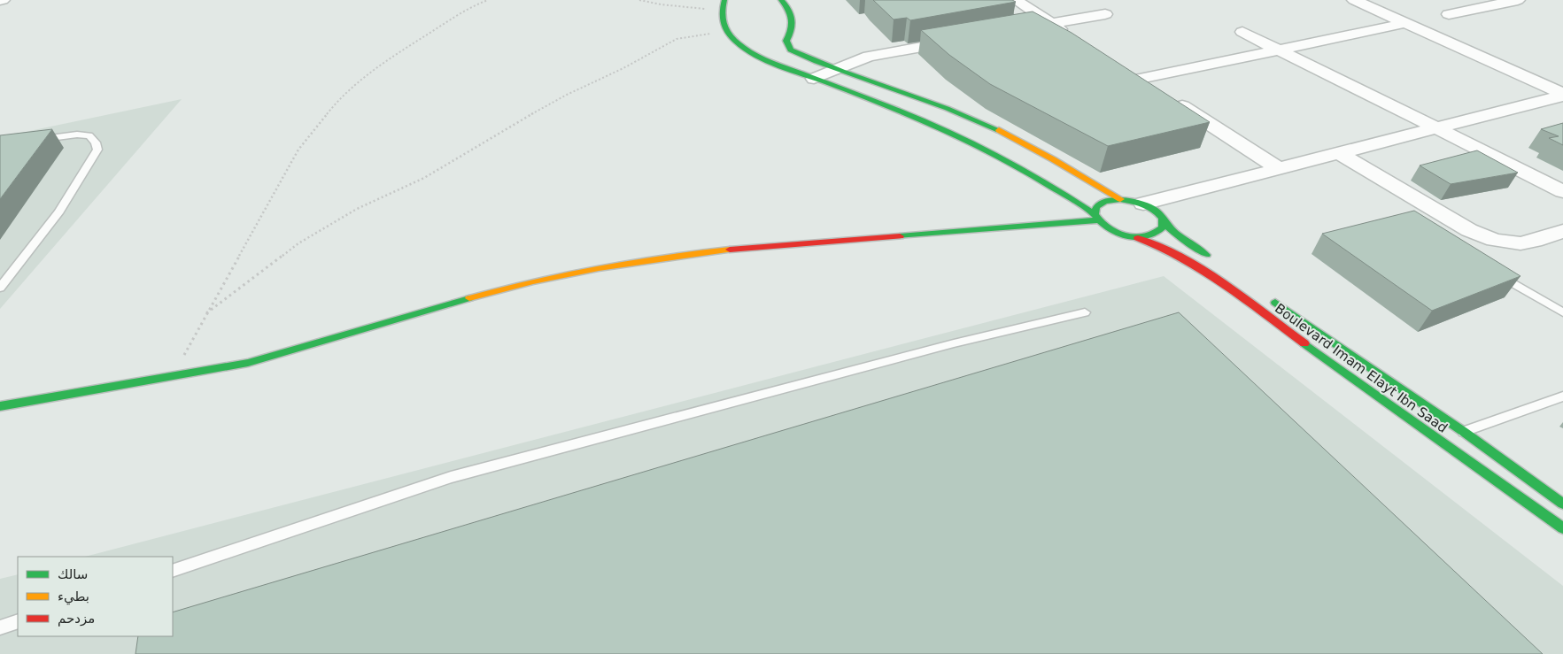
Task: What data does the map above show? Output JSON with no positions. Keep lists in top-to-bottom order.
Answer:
{
  "streets": {
    "street": ["Boulevard Imam Elayt Ibn Saad"]
  },
  "legend": ["سالك", "بطيء", "مزدحم"]
}
